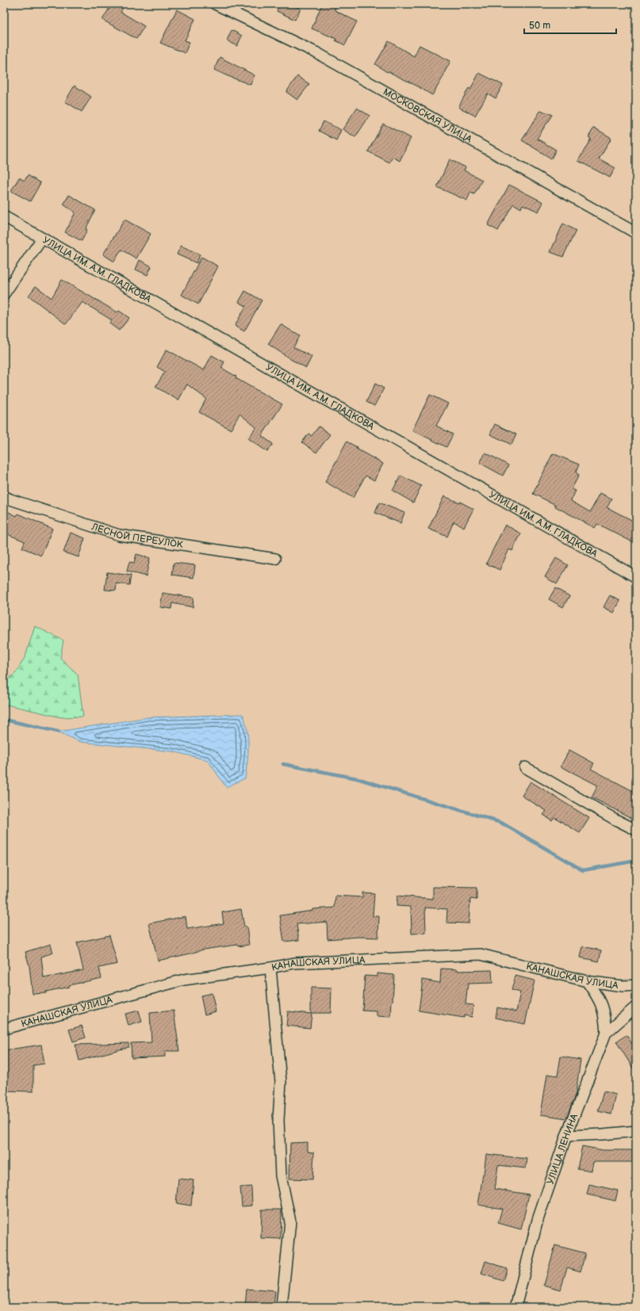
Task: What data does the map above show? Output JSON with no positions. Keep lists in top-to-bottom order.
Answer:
{
  "streets": {
    "street": [
      "МОСКОВСКАЯ УЛИЦА",
      "УЛИЦА ИМ. А.М. ГЛАДКОВА",
      "ЛЕСНОЙ ПЕРЕУЛОК",
      "КАНАШСКАЯ УЛИЦА",
      "УЛИЦА ЛЕНИНА"
    ]
  },
  "scale_bar": "50 m"
}
